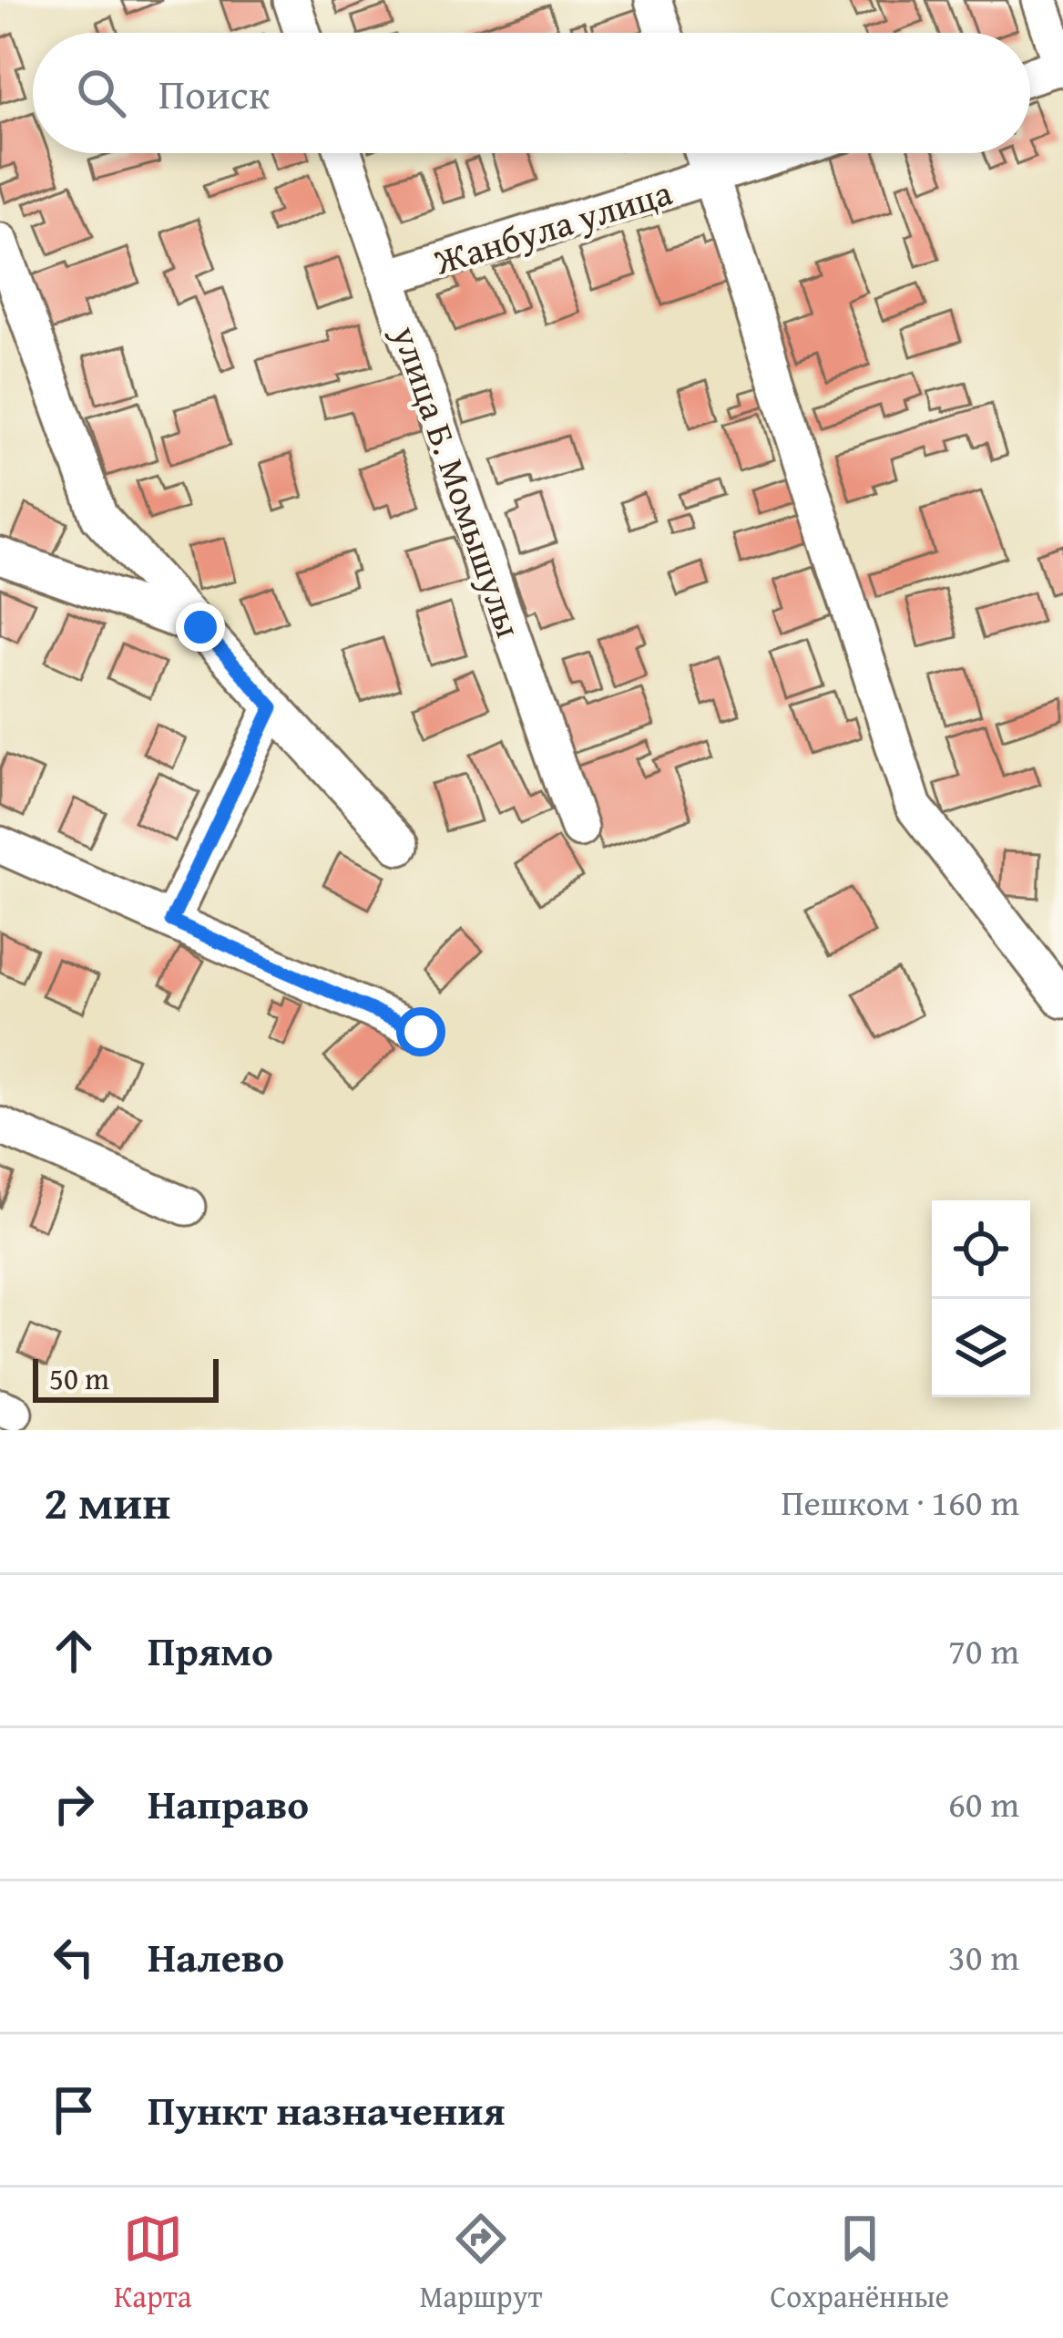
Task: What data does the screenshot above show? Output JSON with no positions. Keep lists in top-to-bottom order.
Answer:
{
  "streets": {
    "street": ["Жанбула улица", "улица Б. Момышулы"]
  },
  "crossings": [
    ["Жанбула улица", "улица Б. Момышулы"]
  ],
  "scale_bar": "50 m",
  "page": {
    "search": "Поиск",
    "scale": "50 m",
    "heading": ["2 мин", "Пешком · 160 m"],
    "list": [
      ["Прямо", "70 m"],
      ["Направо", "60 m"],
      ["Налево", "30 m"],
      "Пункт назначения"
    ],
    "nav": ["Карта", "Маршрут", "Сохранённые"]
  }
}
